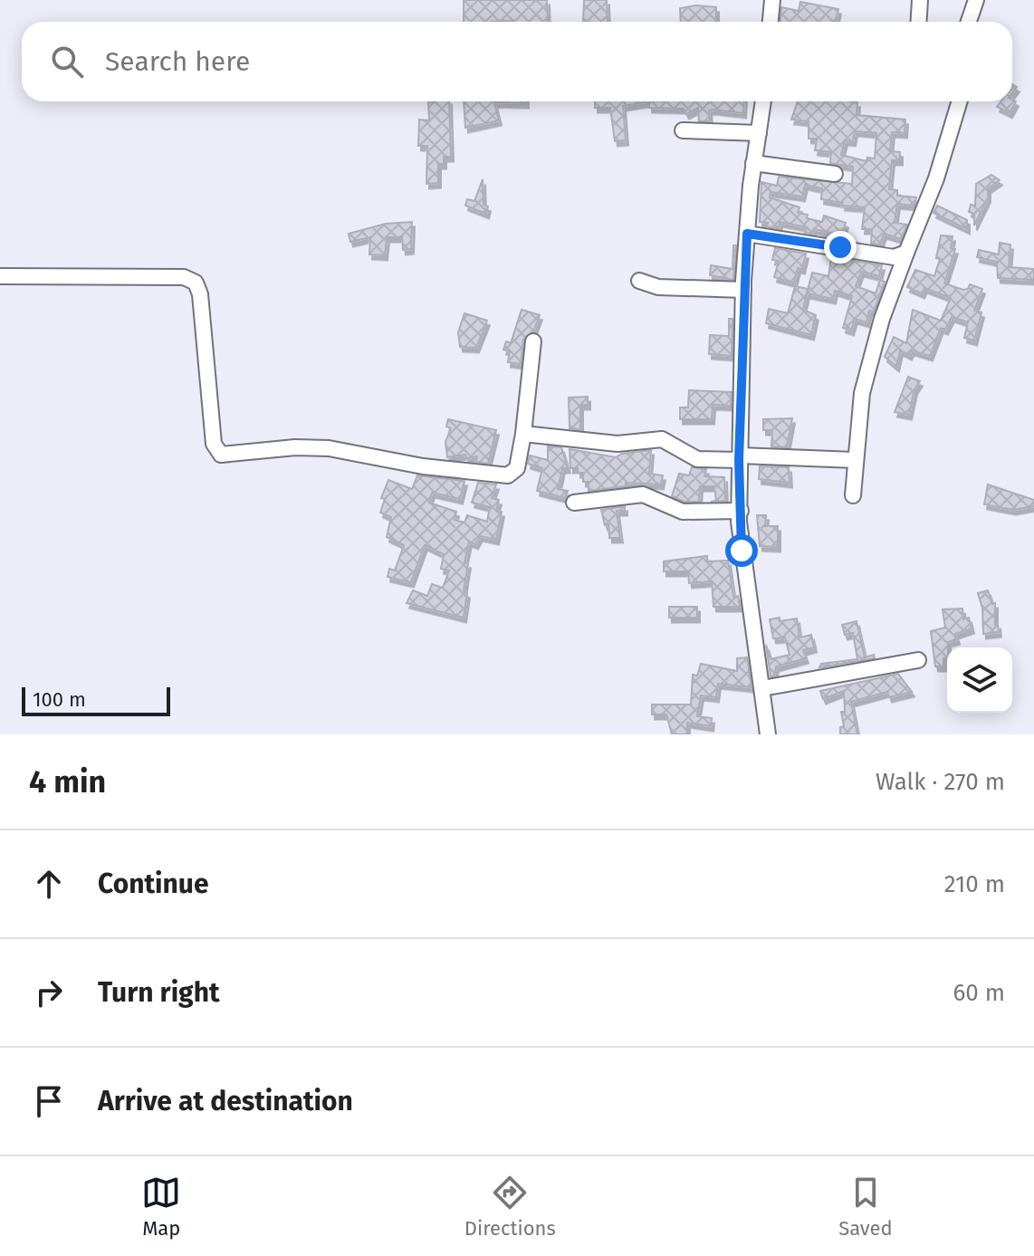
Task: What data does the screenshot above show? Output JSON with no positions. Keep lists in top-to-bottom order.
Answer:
{
  "scale_bar": "100 m",
  "page": {
    "search": "Search here",
    "scale": "100 m",
    "heading": ["4 min", "Walk · 270 m"],
    "list": [
      ["Continue", "210 m"],
      ["Turn right", "60 m"],
      "Arrive at destination"
    ],
    "nav": ["Map", "Directions", "Saved"]
  }
}
